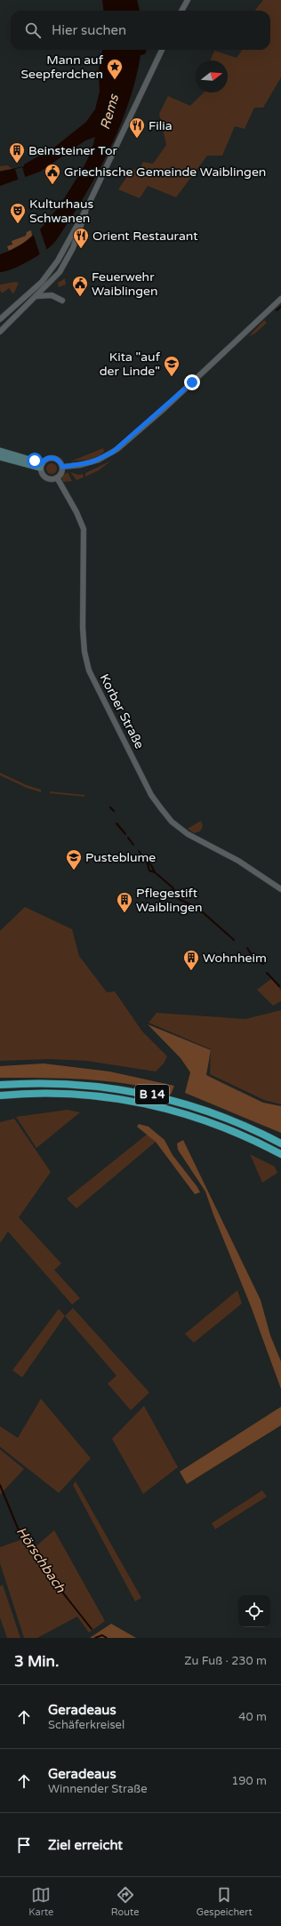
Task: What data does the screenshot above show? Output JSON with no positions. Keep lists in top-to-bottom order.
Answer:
{
  "streets": {
    "highway": ["B 14"],
    "street": ["Korber Straße"]
  },
  "water": ["Rems", "Hörschbach"],
  "places": {
    "place": ["Mann auf Seepferdchen"],
    "restaurant": ["Filia", "Orient Restaurant"],
    "building": ["Beinsteiner Tor", "Pflegestift Waiblingen", "Wohnheim"],
    "public building": ["Griechische Gemeinde Waiblingen", "Feuerwehr Waiblingen"],
    "theatre": ["Kulturhaus Schwanen"],
    "school or university": ["Kita \"auf der Linde\"", "Pusteblume"]
  },
  "north": "right",
  "page": {
    "search": "Hier suchen",
    "heading": ["3 Min.", "Zu Fuß · 230 m"],
    "list": [
      ["Geradeaus", "Schäferkreisel", "40 m"],
      ["Geradeaus", "Winnender Straße", "190 m"],
      "Ziel erreicht"
    ],
    "nav": ["Karte", "Route", "Gespeichert"]
  }
}
